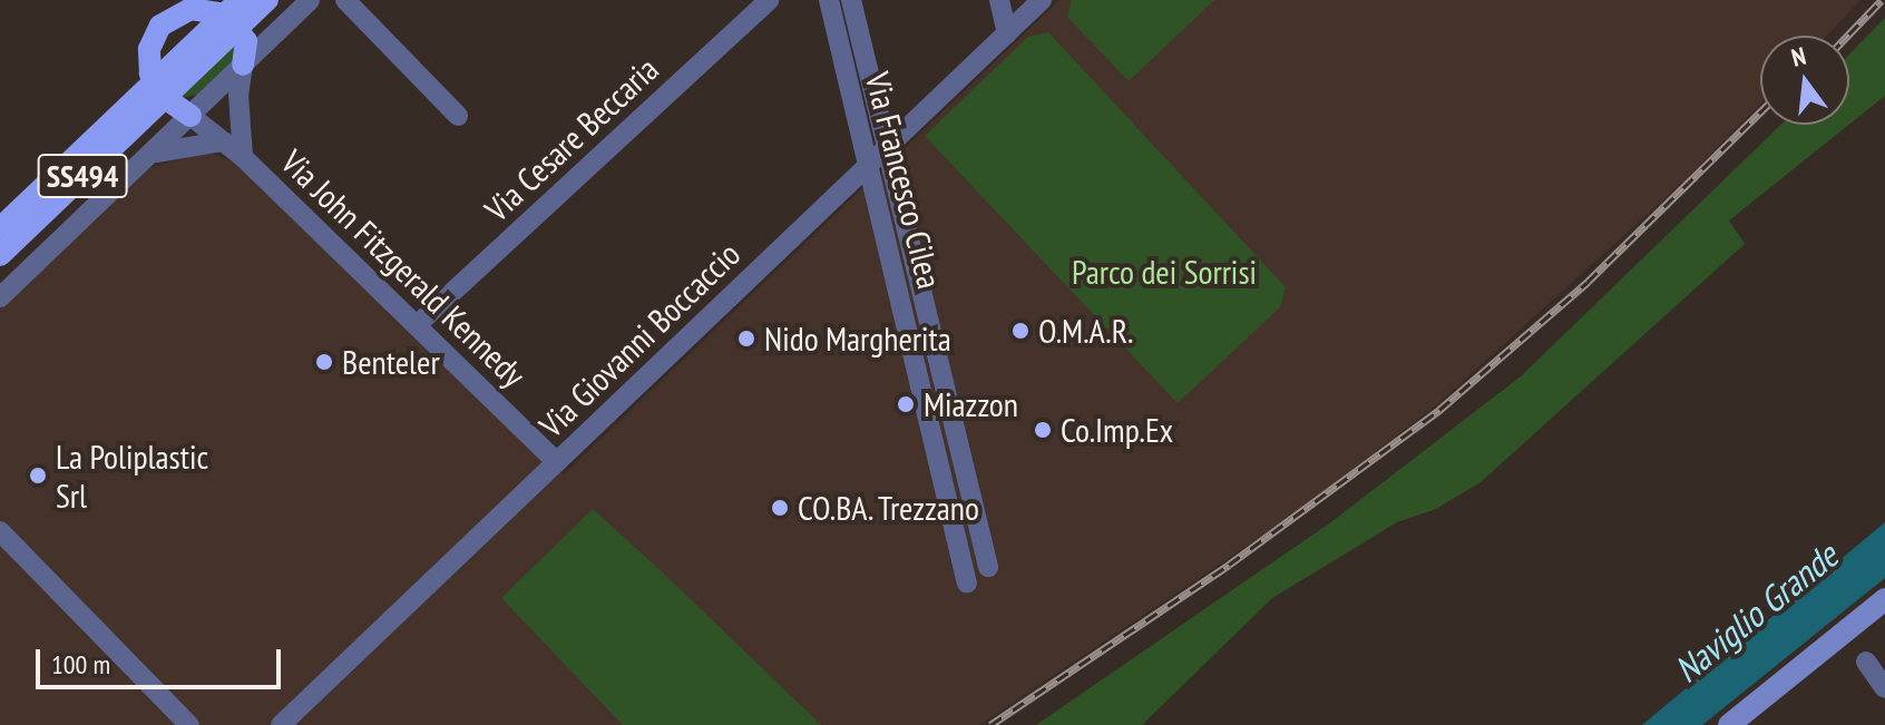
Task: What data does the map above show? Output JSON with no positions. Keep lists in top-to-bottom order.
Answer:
{
  "streets": {
    "main road": ["SS494"],
    "street": [
      "Via Cesare Beccaria",
      "Via Francesco Cilea",
      "Via John Fitzgerald Kennedy",
      "Via Giovanni Boccaccio"
    ]
  },
  "crossings": [
    ["Via Cesare Beccaria", "Via John Fitzgerald Kennedy"],
    ["Via Francesco Cilea", "Via Giovanni Boccaccio"],
    ["Via John Fitzgerald Kennedy", "Via Giovanni Boccaccio"]
  ],
  "water": ["Naviglio Grande"],
  "parks": ["Parco dei Sorrisi"],
  "places": [
    "O.M.A.R.",
    "Nido Margherita",
    "Benteler",
    "Miazzon",
    "Co.Imp.Ex",
    "La Poliplastic Srl",
    "CO.BA. Trezzano"
  ],
  "scale_bar": "100 m",
  "north": "top"
}
